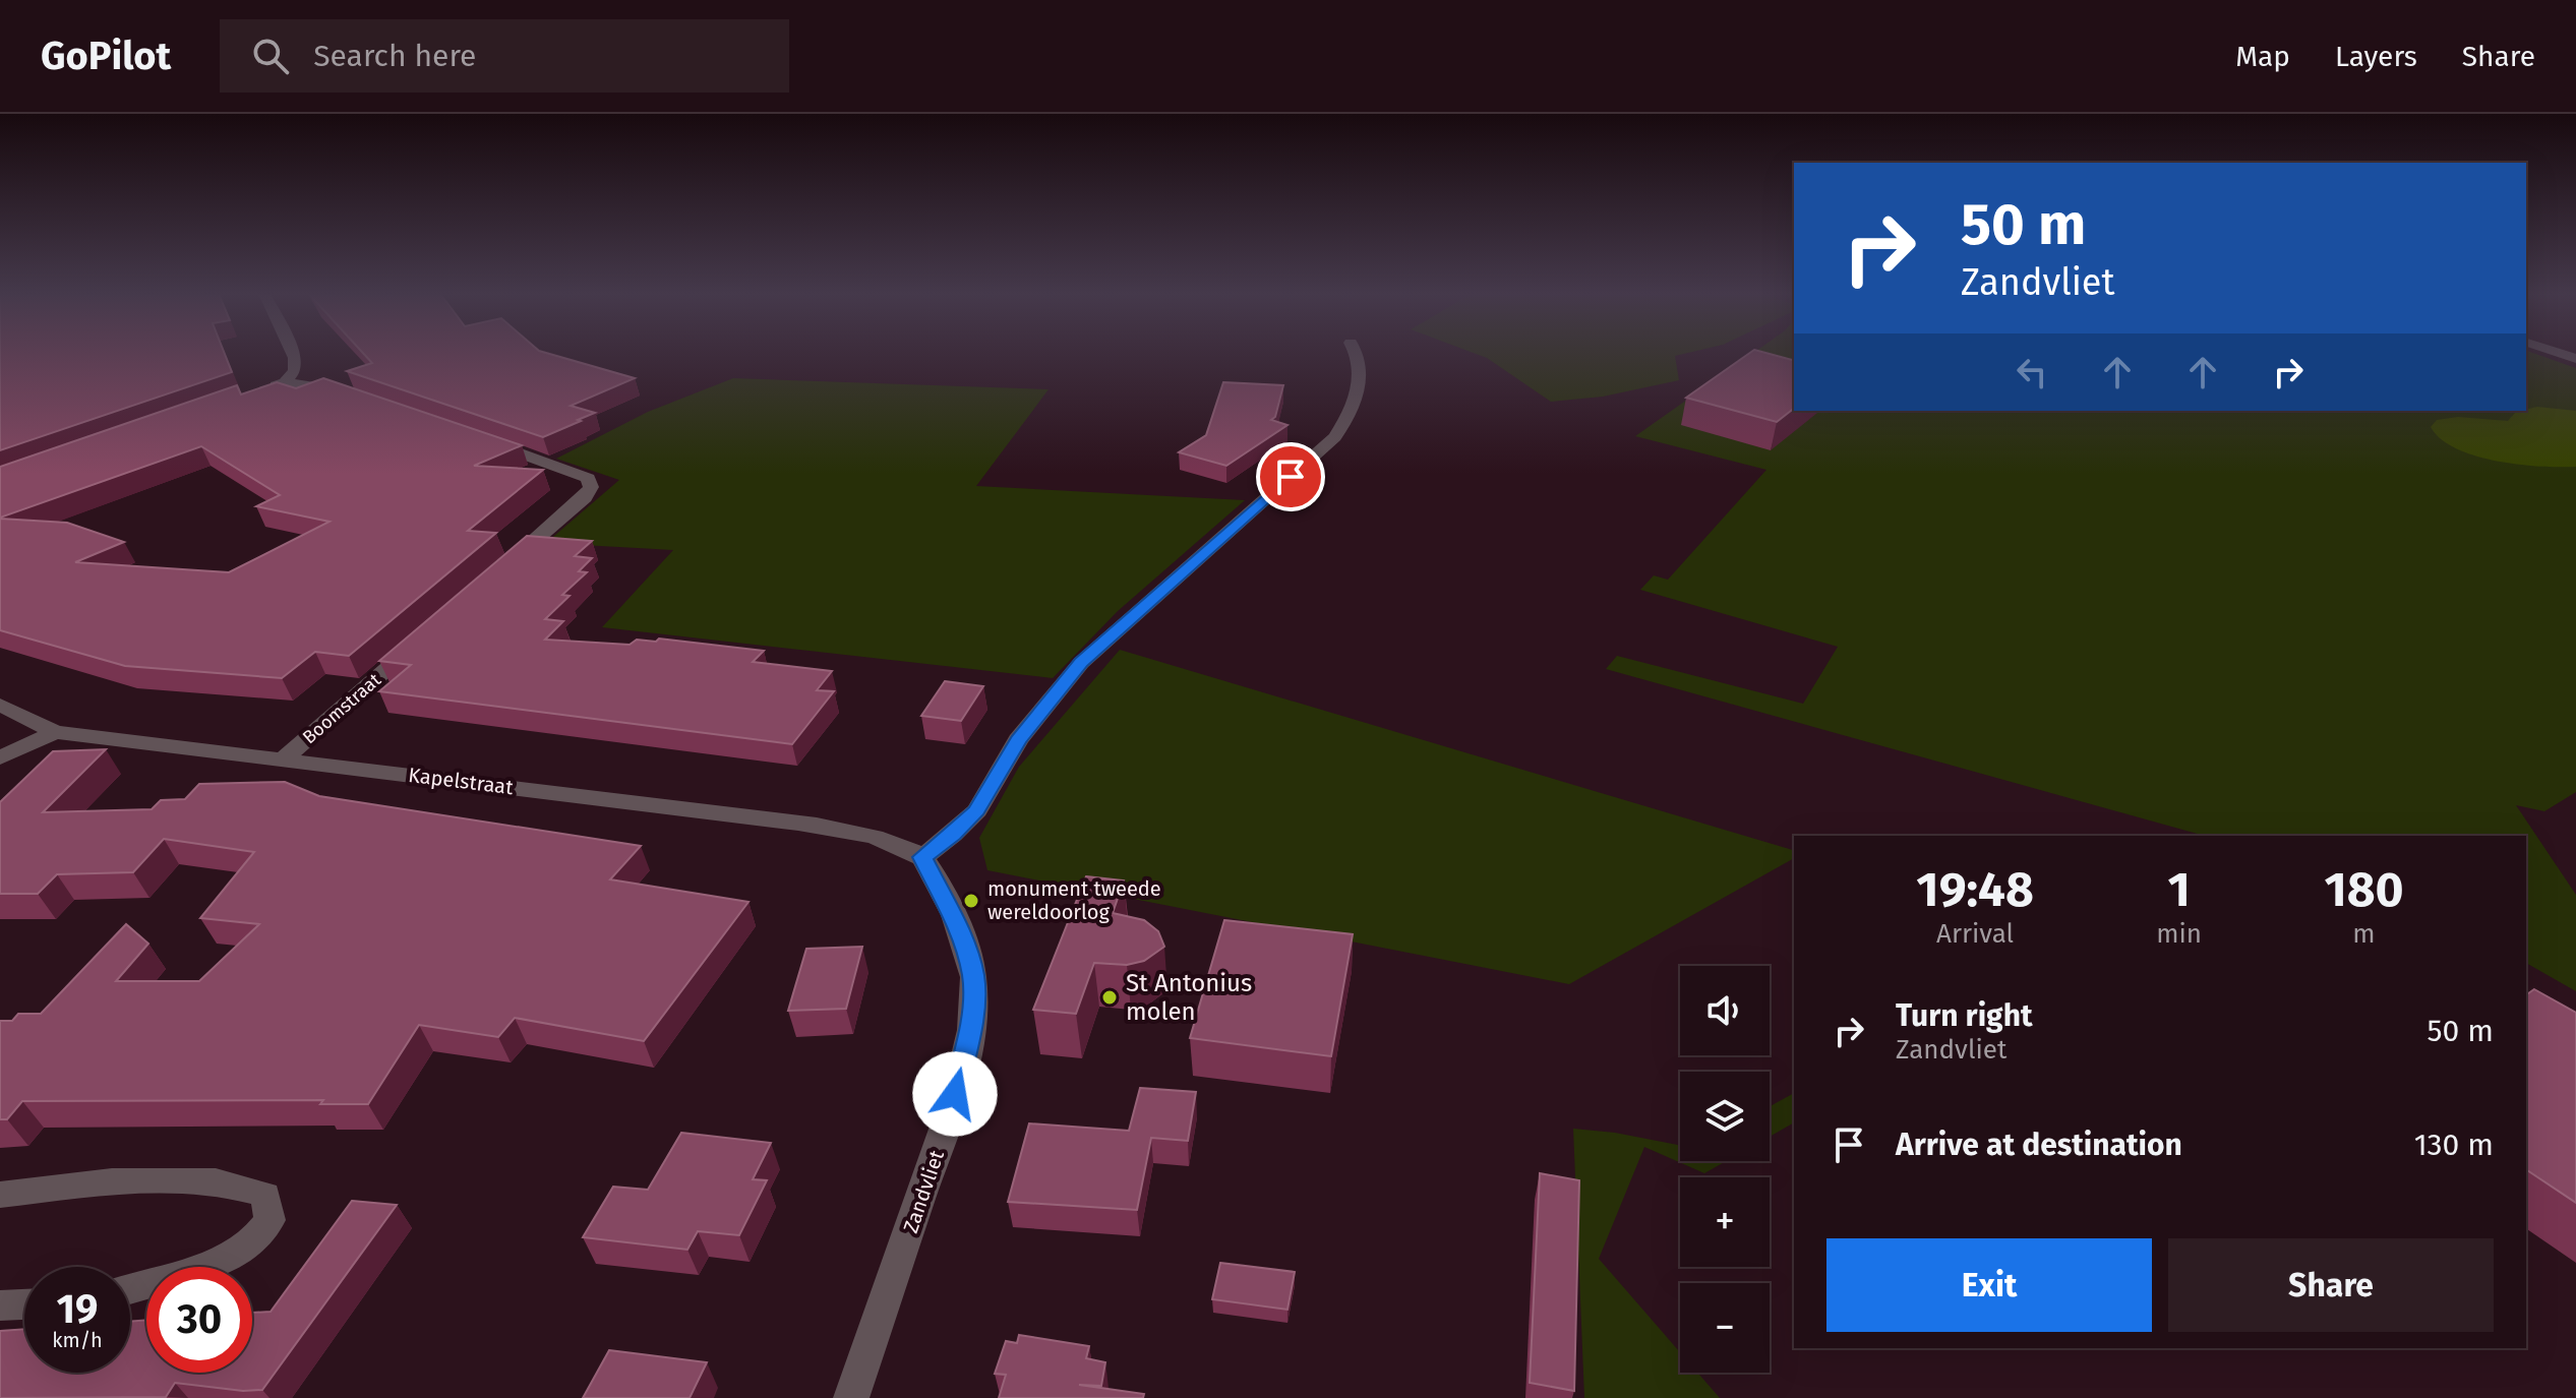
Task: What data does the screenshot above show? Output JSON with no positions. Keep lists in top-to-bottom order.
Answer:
{
  "streets": {
    "street": ["Boomstraat", "Kapelstraat", "Zandvliet"]
  },
  "crossings": [
    ["Boomstraat", "Kapelstraat"],
    ["Kapelstraat", "Zandvliet"]
  ],
  "places": ["monument tweede wereldoorlog", "St Antonius molen"],
  "page": {
    "header": "GoPilot",
    "search": "Search here",
    "nav": ["Map", "Layers", "Share"],
    "turn": ["50 m", "Zandvliet"],
    "eta": [
      "19:48",
      "Arrival",
      "1",
      "min",
      "180",
      "m"
    ],
    "map_buttons": ["+", "−"],
    "list": [
      {
        "name": "Turn right",
        "note": "Zandvliet",
        "value": "50 m"
      },
      {
        "name": "Arrive at destination",
        "value": "130 m"
      }
    ],
    "buttons": ["Exit", "Share"],
    "speed": "19 km/h",
    "limit": "30"
  }
}
